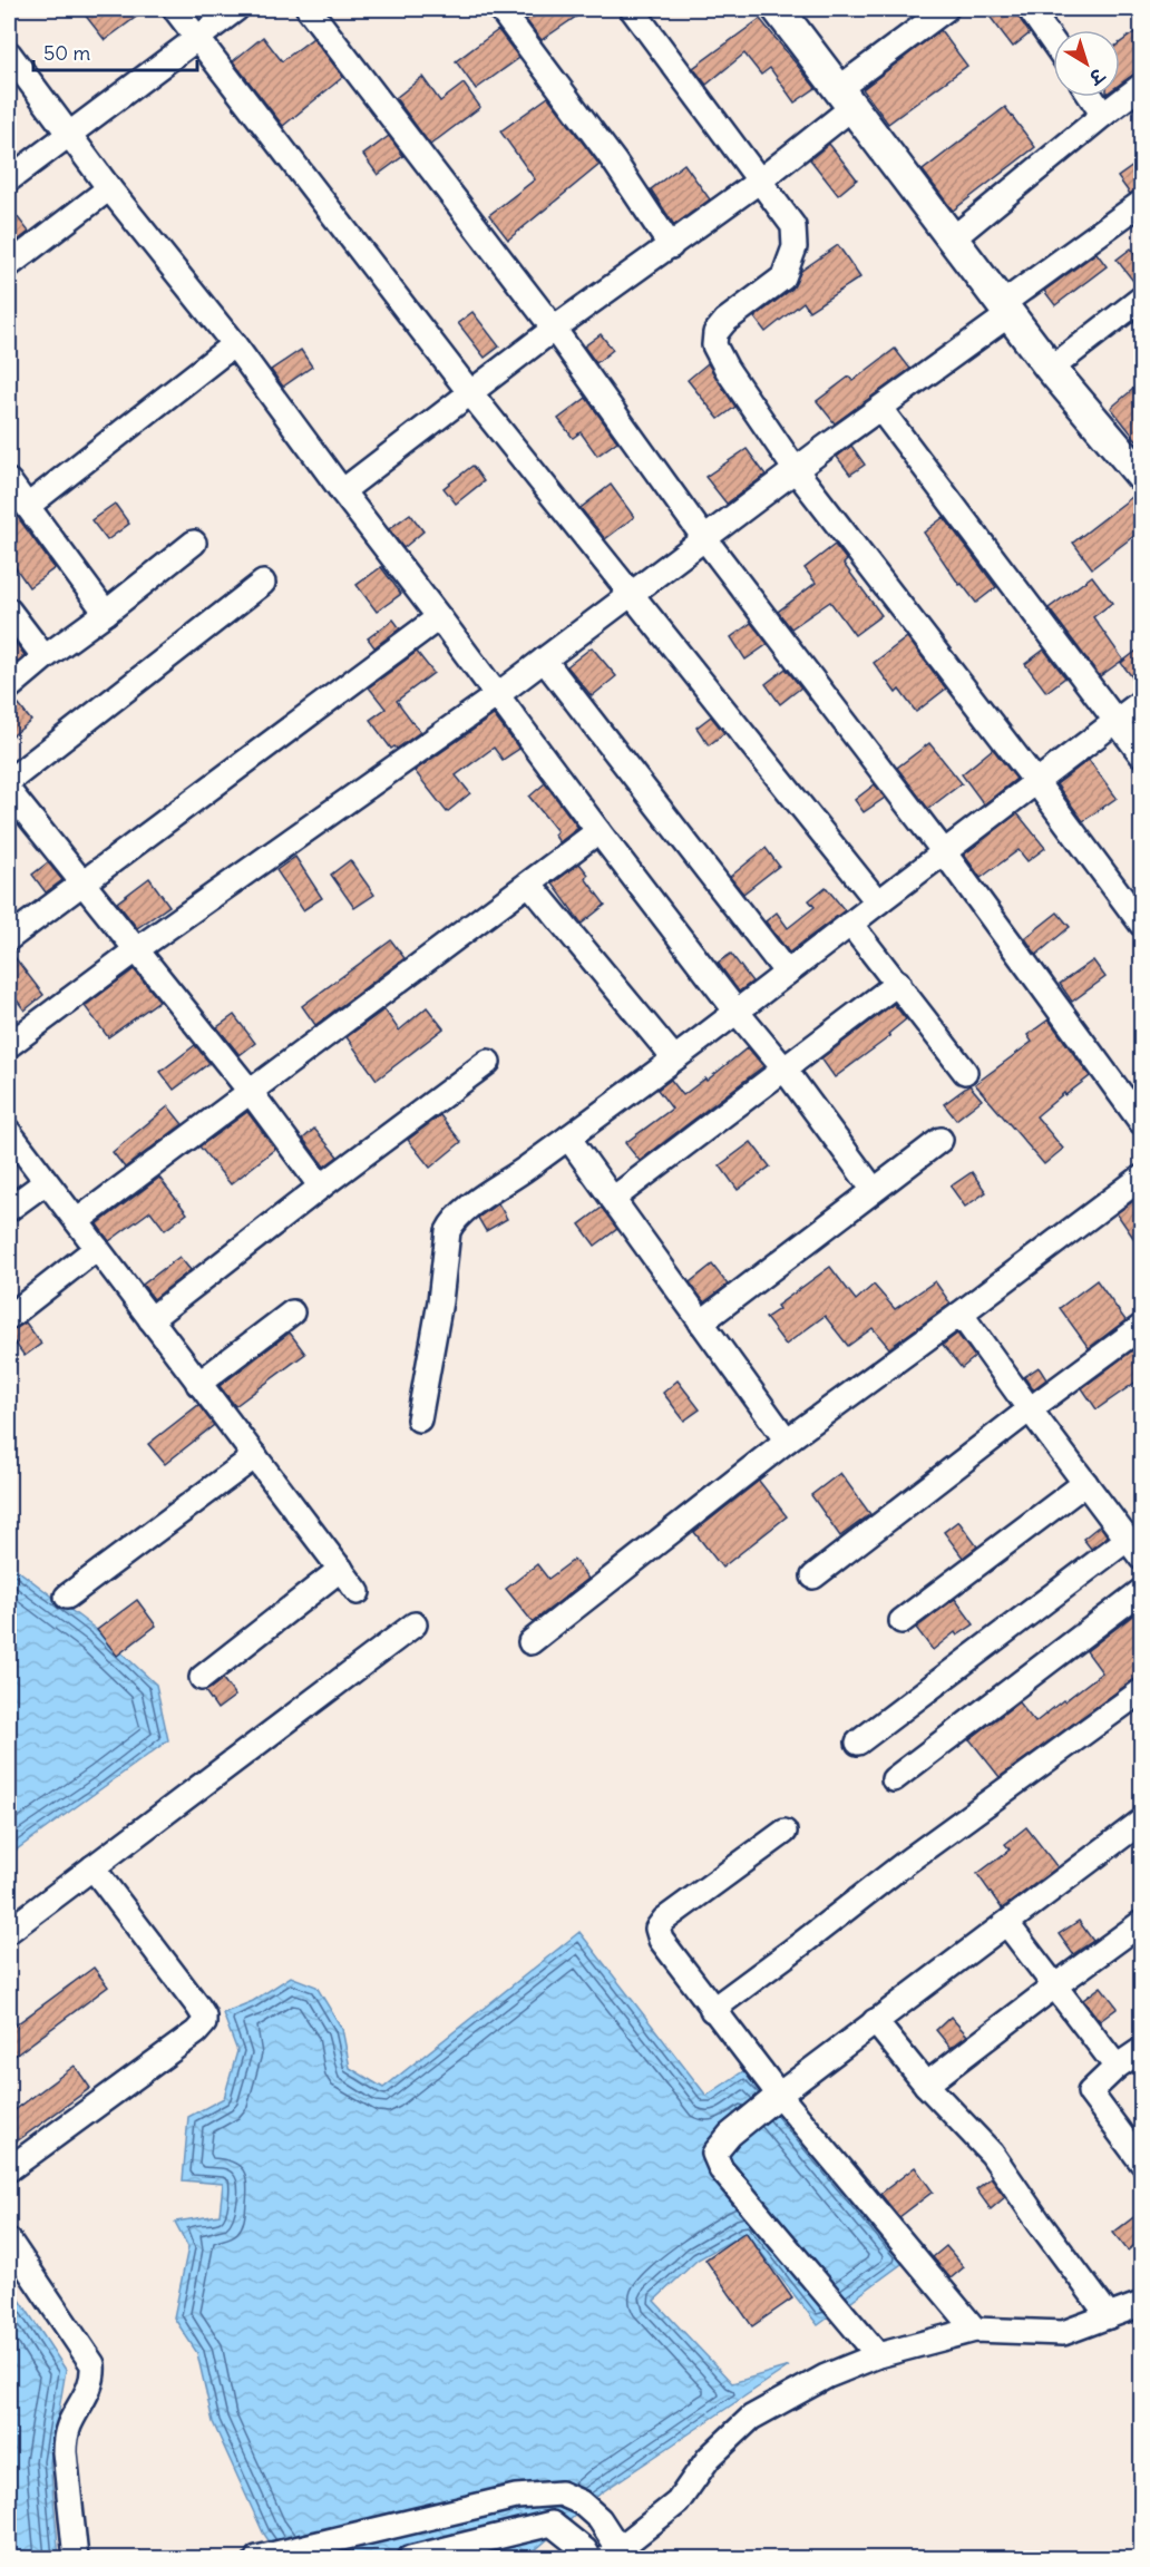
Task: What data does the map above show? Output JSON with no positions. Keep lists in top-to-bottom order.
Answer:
{
  "scale_bar": "50 m",
  "north": "bottom right"
}
